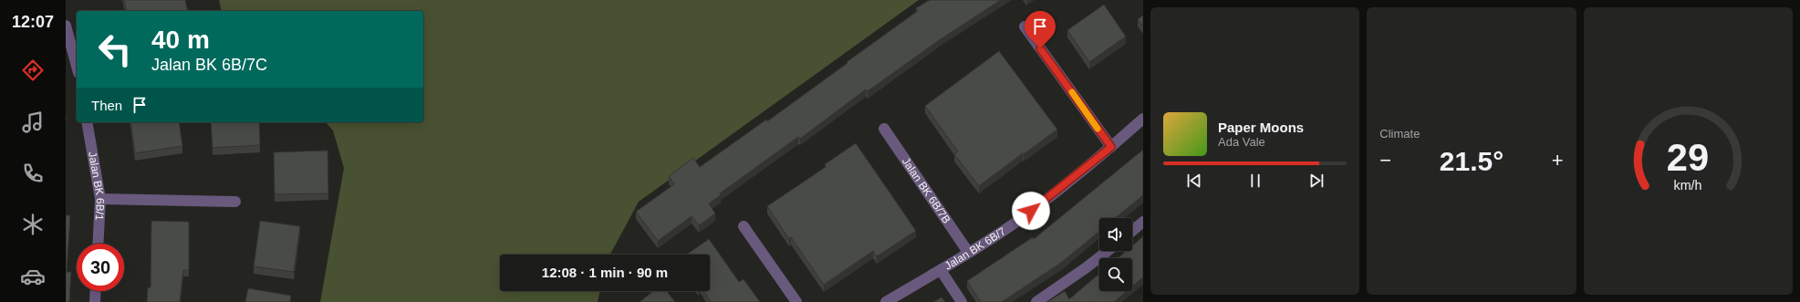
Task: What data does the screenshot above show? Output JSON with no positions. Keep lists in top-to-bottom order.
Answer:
{
  "streets": {
    "street": ["Jalan BK 6B/1", "Jalan BK 6B/7B", "Jalan BK 6B/7"]
  },
  "crossings": [
    ["Jalan BK 6B/7B", "Jalan BK 6B/7"]
  ],
  "page": {
    "tabs": "12:07",
    "tile": "Climate",
    "turn": ["40 m", "Jalan BK 6B/7C"],
    "then": "Then",
    "song": ["Paper Moons", "Ada Vale"],
    "heat": ["−", "21.5°", "+"],
    "limit": "30",
    "trip": "12:08 · 1 min · 90 m",
    "gauge": ["29", "km/h"]
  }
}
